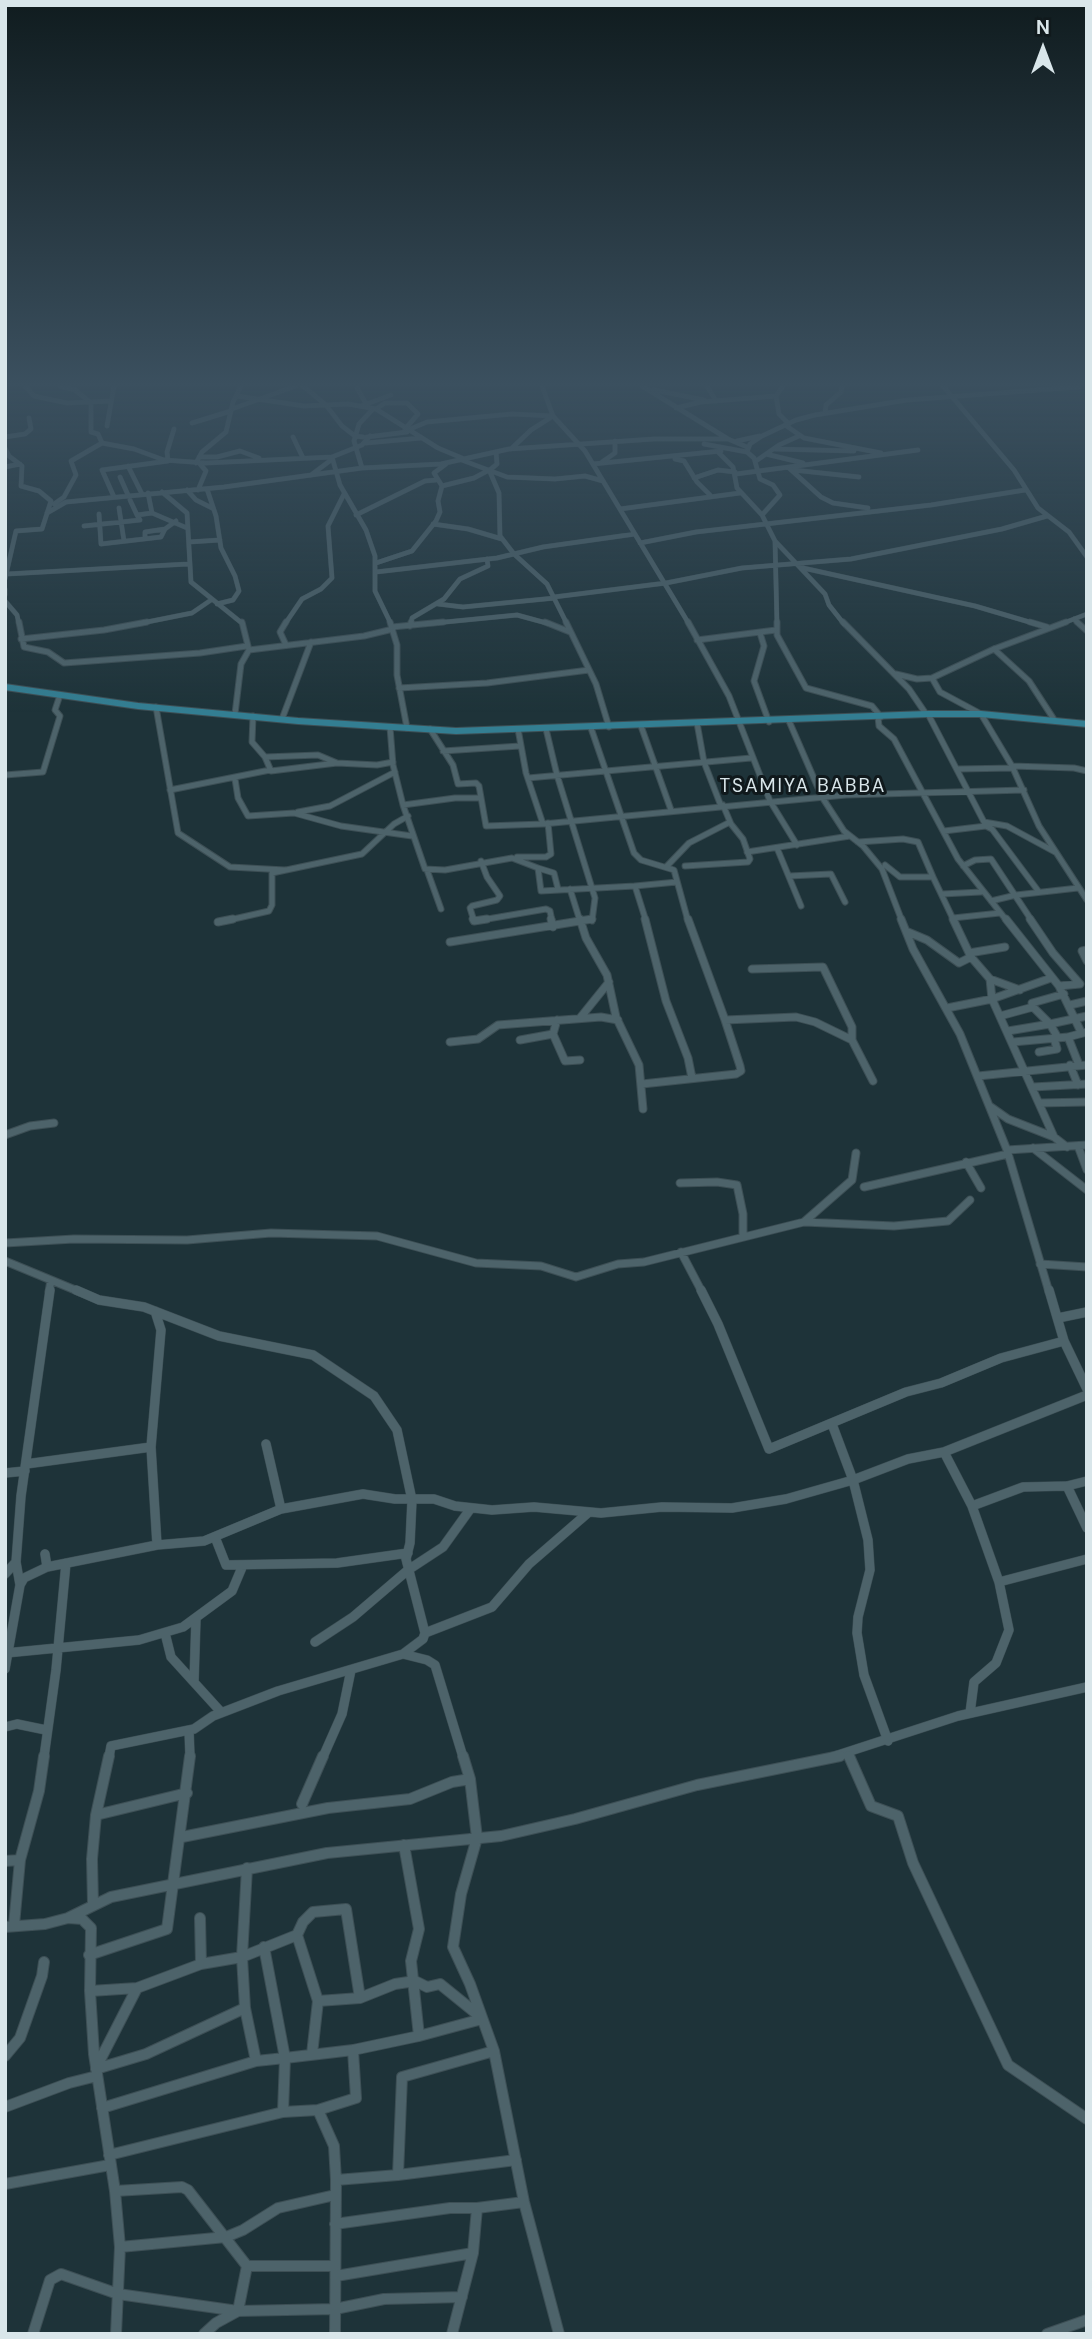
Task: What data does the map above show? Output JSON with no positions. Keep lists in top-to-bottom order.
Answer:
{
  "districts": ["TSAMIYA BABBA"],
  "north": "top"
}
